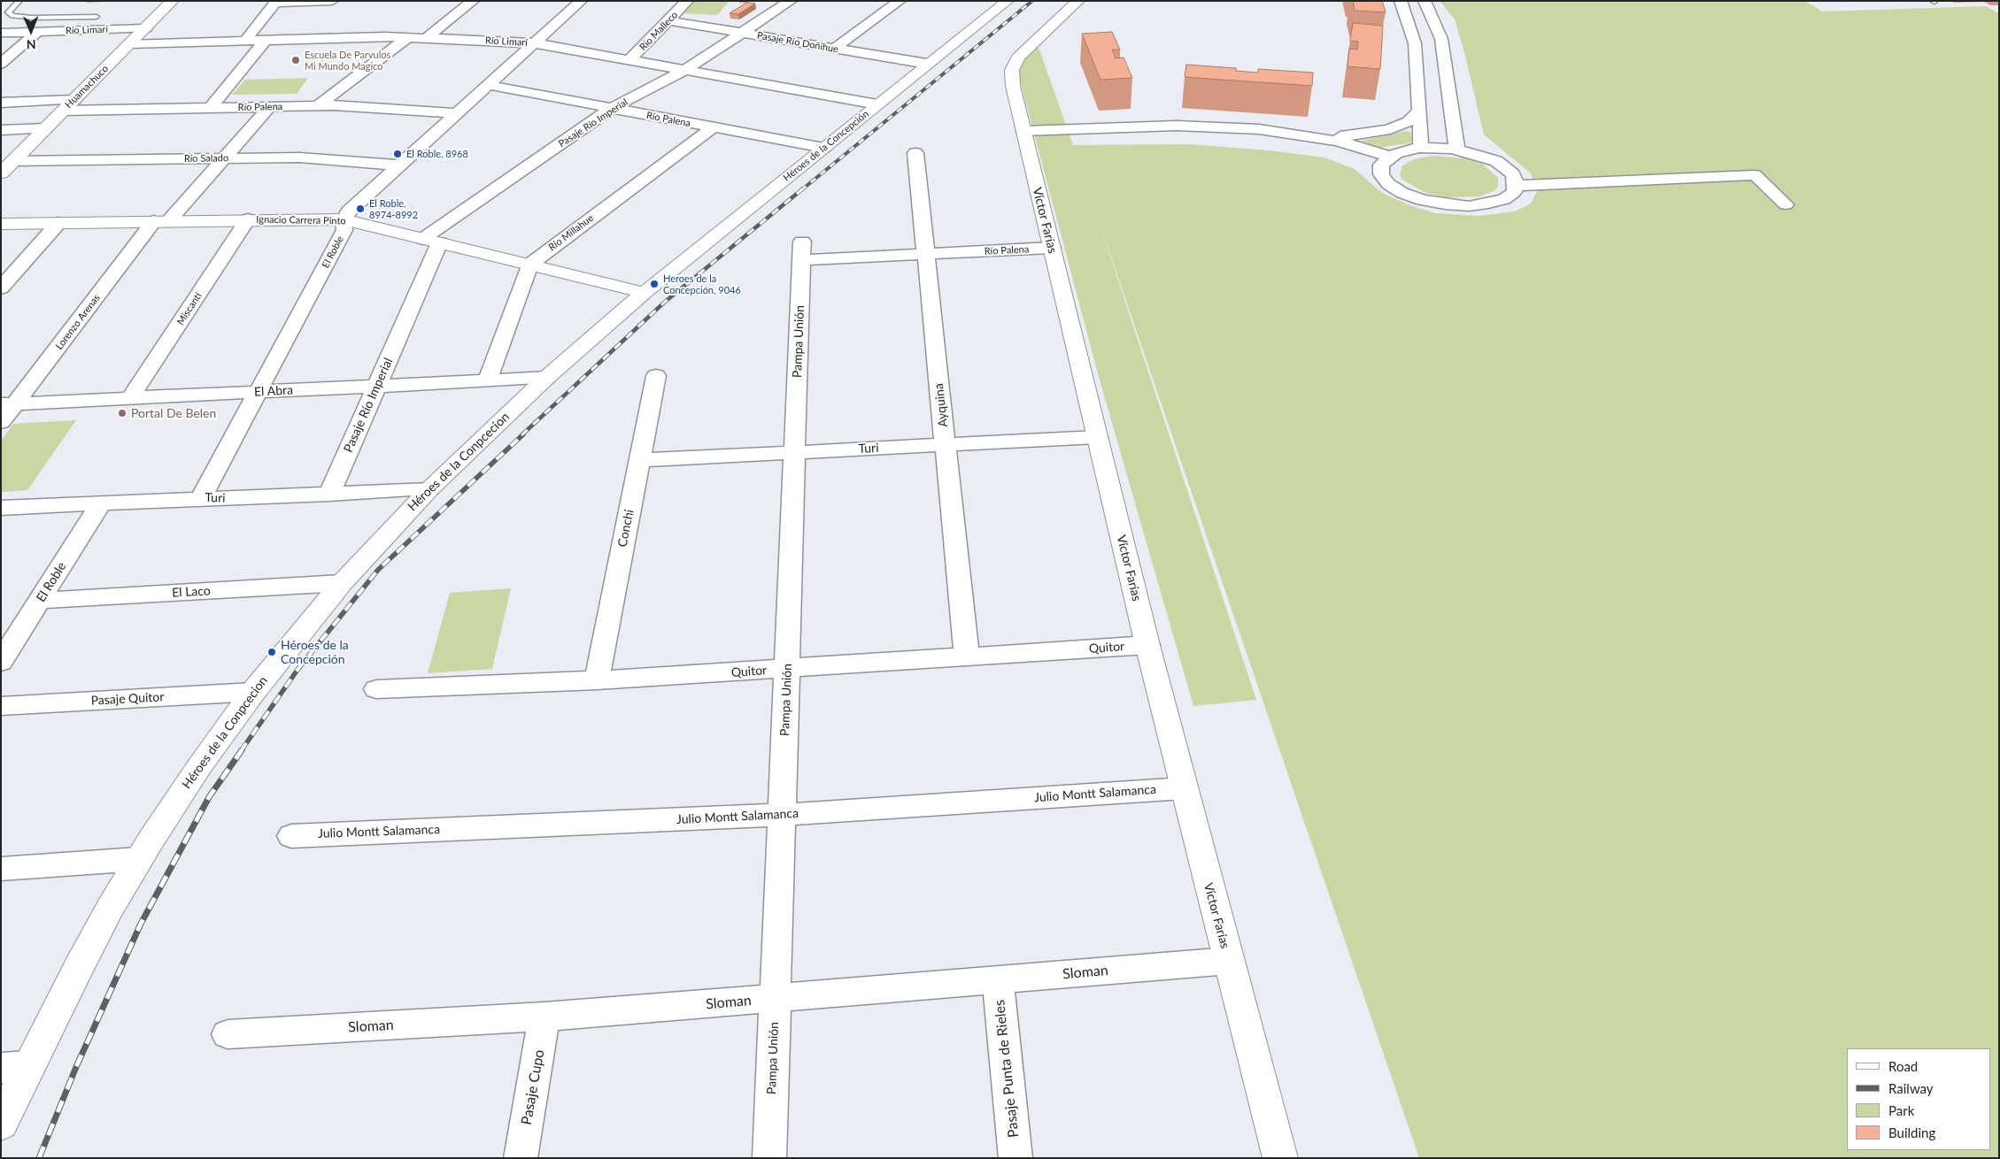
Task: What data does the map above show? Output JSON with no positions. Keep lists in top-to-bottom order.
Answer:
{
  "streets": {
    "street": [
      "Río Limarí",
      "Río Malleco",
      "Pasaje Río Doñihue",
      "Huamachuco",
      "Río Palena",
      "Pasaje Río Imperial",
      "Héroes de la Concepción",
      "Río Salado",
      "Ignacio Carrera Pinto",
      "Víctor Farías",
      "Río Millahue",
      "El Roble",
      "Miscanti",
      "Lorenzo Arenas",
      "Pampa Unión",
      "El Abra",
      "Ayquina",
      "Turi",
      "Héroes de la Conpcecion",
      "Conchi",
      "El Laco",
      "Quitor",
      "Pasaje Quitor",
      "Julio Montt Salamanca",
      "Sloman",
      "Pasaje Punta de Rieles",
      "Pasaje Cupo"
    ]
  },
  "crossings": [
    ["Río Limarí", "Río Malleco"],
    ["Río Limarí", "Huamachuco"],
    ["Río Limarí", "Pasaje Río Imperial"],
    ["Río Limarí", "Héroes de la Concepción"],
    ["Río Limarí", "El Roble"],
    ["Río Malleco", "Pasaje Río Doñihue"],
    ["Pasaje Río Doñihue", "Pasaje Río Imperial"],
    ["Pasaje Río Doñihue", "Héroes de la Concepción"],
    ["Huamachuco", "Río Palena"],
    ["Huamachuco", "Río Salado"],
    ["Río Palena", "Pasaje Río Imperial"],
    ["Río Palena", "Héroes de la Concepción"],
    ["Río Palena", "Víctor Farías"],
    ["Río Palena", "Río Millahue"],
    ["Río Palena", "El Roble"],
    ["Río Palena", "Lorenzo Arenas"],
    ["Río Palena", "Pampa Unión"],
    ["Río Palena", "Ayquina"],
    ["Pasaje Río Imperial", "Ignacio Carrera Pinto"],
    ["Pasaje Río Imperial", "El Abra"],
    ["Pasaje Río Imperial", "Turi"],
    ["Héroes de la Concepción", "Ignacio Carrera Pinto"],
    ["Héroes de la Concepción", "Héroes de la Conpcecion"],
    ["Río Salado", "El Roble"],
    ["Río Salado", "Lorenzo Arenas"],
    ["Ignacio Carrera Pinto", "Río Millahue"],
    ["Ignacio Carrera Pinto", "El Roble"],
    ["Ignacio Carrera Pinto", "Miscanti"],
    ["Ignacio Carrera Pinto", "Lorenzo Arenas"],
    ["Ignacio Carrera Pinto", "Héroes de la Conpcecion"],
    ["Víctor Farías", "Turi"],
    ["Víctor Farías", "Quitor"],
    ["Víctor Farías", "Julio Montt Salamanca"],
    ["Víctor Farías", "Sloman"],
    ["El Roble", "El Abra"],
    ["El Roble", "Turi"],
    ["El Roble", "El Laco"],
    ["Miscanti", "El Abra"],
    ["Lorenzo Arenas", "El Abra"],
    ["Pampa Unión", "Turi"],
    ["Pampa Unión", "Quitor"],
    ["Pampa Unión", "Julio Montt Salamanca"],
    ["Pampa Unión", "Sloman"],
    ["El Abra", "Héroes de la Conpcecion"],
    ["Ayquina", "Turi"],
    ["Ayquina", "Quitor"],
    ["Turi", "Héroes de la Conpcecion"],
    ["Turi", "Conchi"],
    ["Héroes de la Conpcecion", "El Laco"],
    ["Héroes de la Conpcecion", "Pasaje Quitor"],
    ["Conchi", "Quitor"],
    ["Sloman", "Pasaje Punta de Rieles"],
    ["Sloman", "Pasaje Cupo"]
  ],
  "places": [
    "Escuela De Parvulos Mi Mundo Magico",
    "El Roble, 8968",
    "El Roble, 8974-8992",
    "Heroes de la Concepción, 9046",
    "Portal De Belen",
    "Héroes de la Concepción"
  ],
  "legend": [
    "Road",
    "Railway",
    "Park",
    "Building"
  ],
  "north": "bottom"
}
